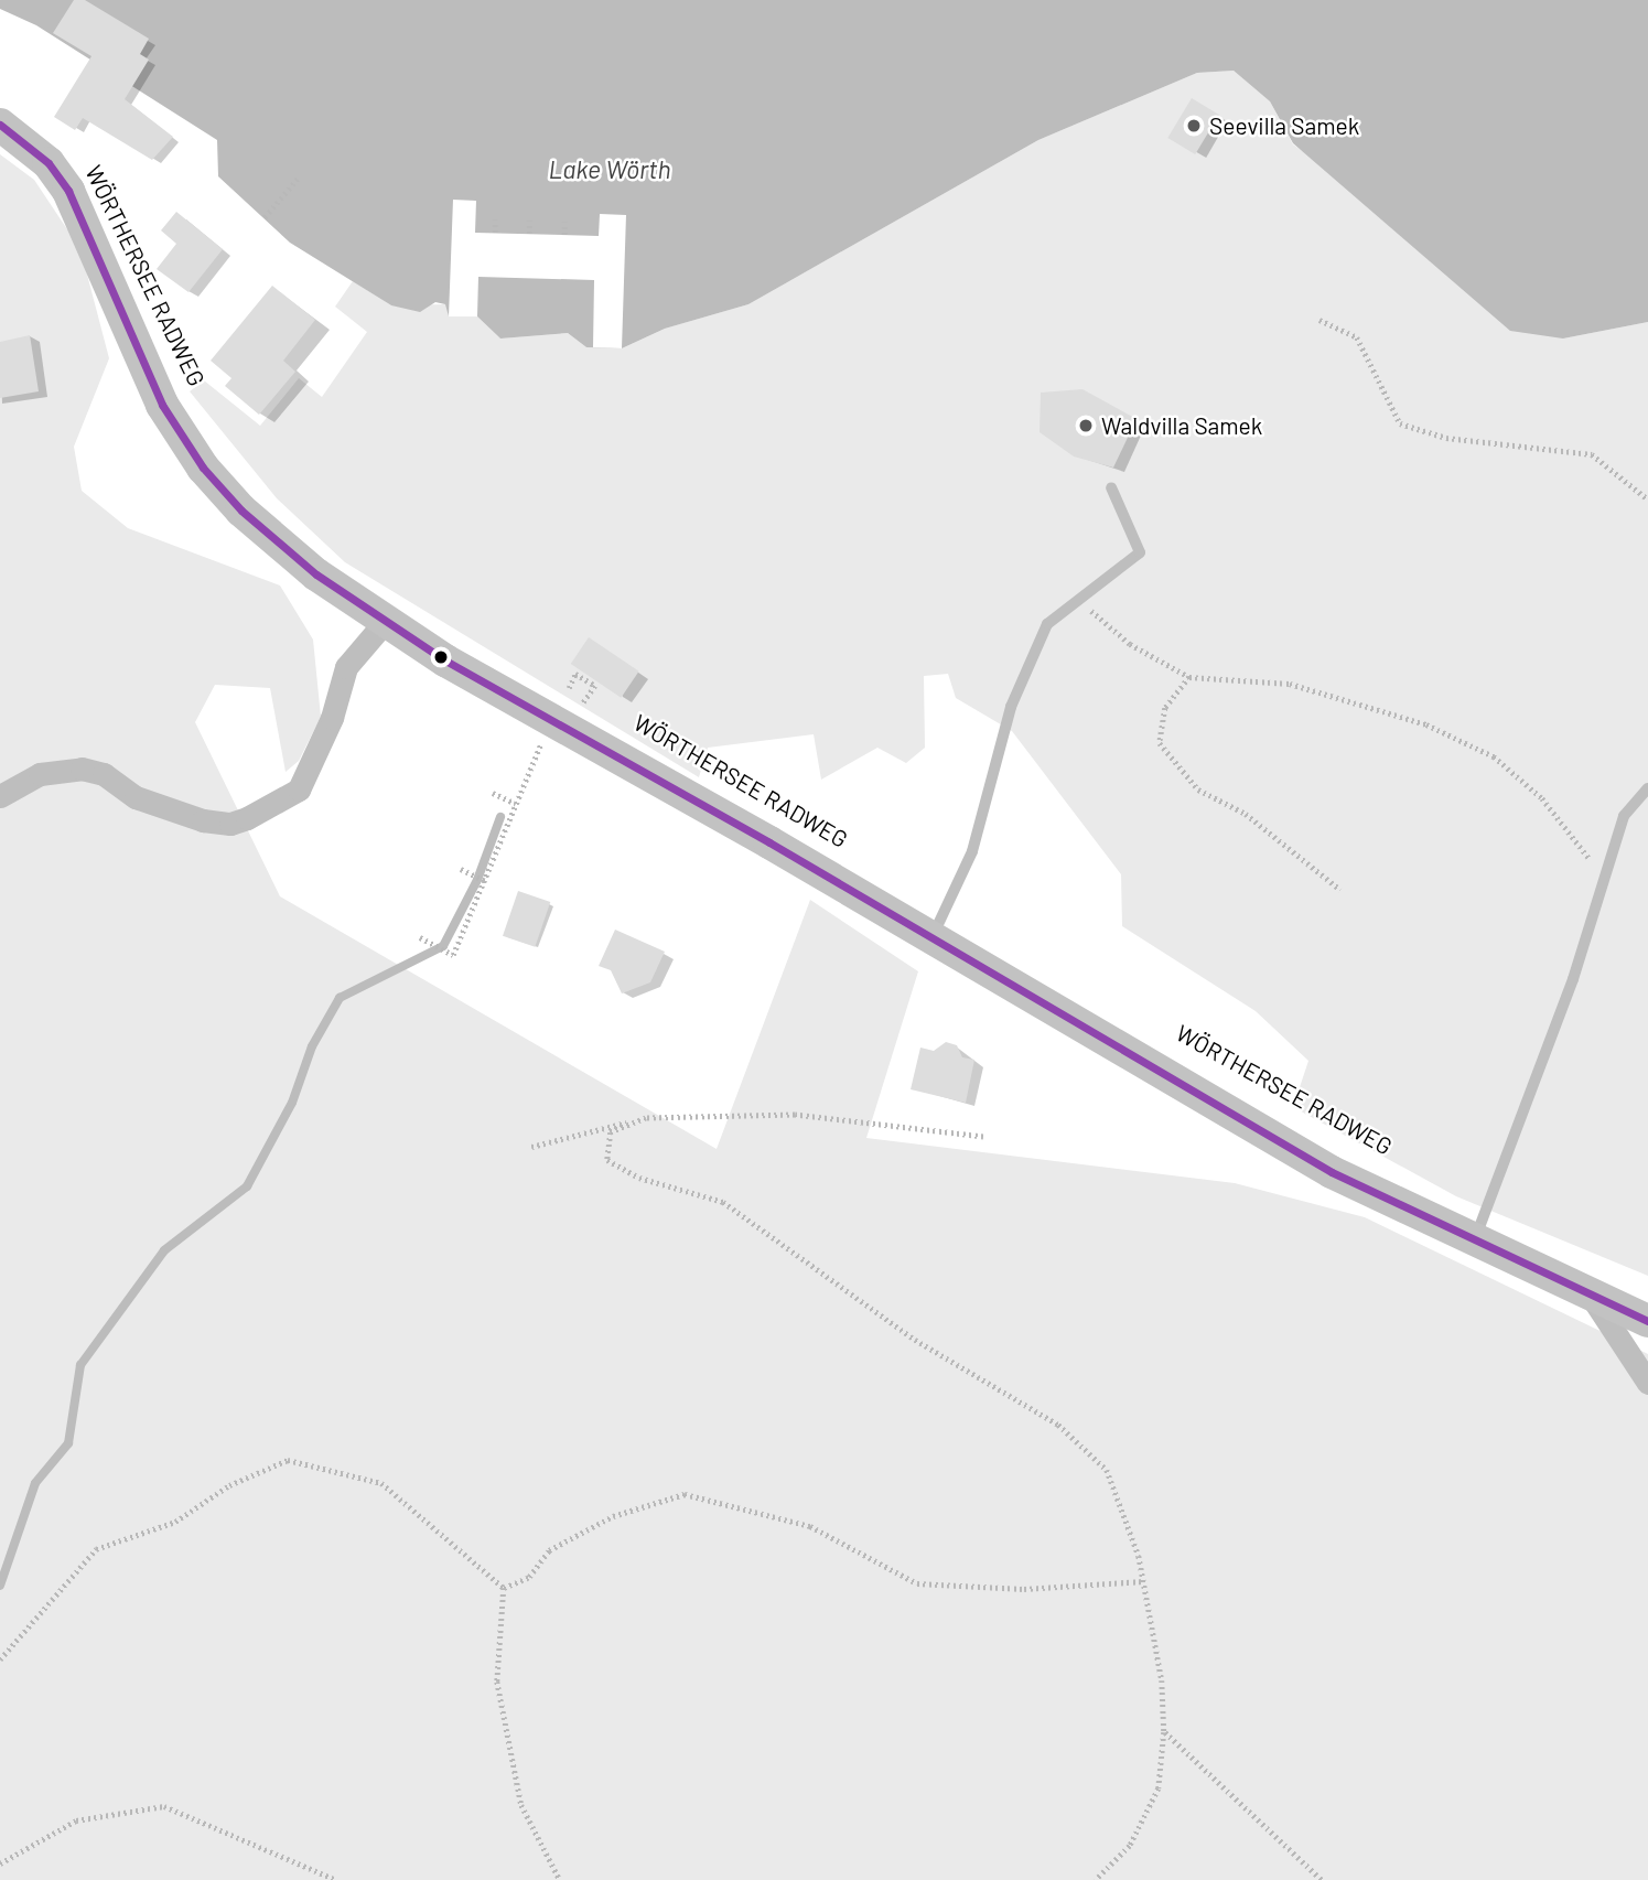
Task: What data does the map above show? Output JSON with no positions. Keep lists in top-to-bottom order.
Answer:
{
  "water": ["Lake Wörth"],
  "places": ["Seevilla Samek", "Waldvilla Samek"]
}
